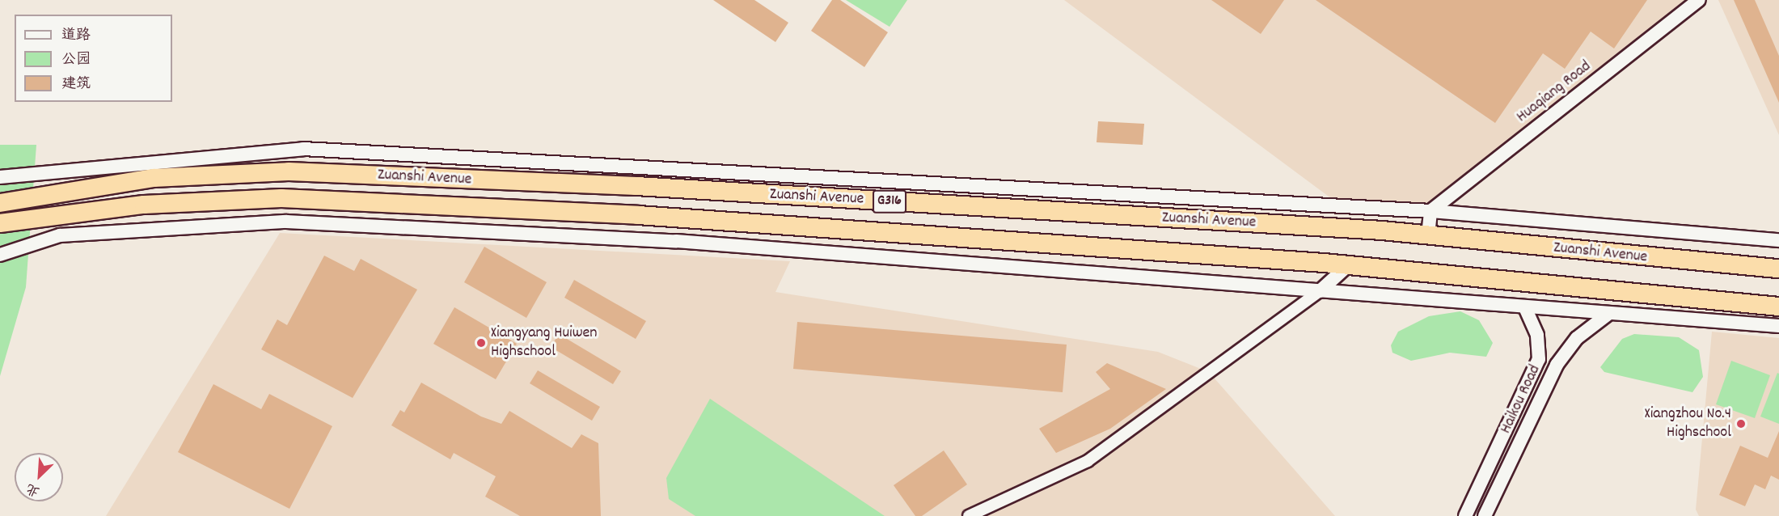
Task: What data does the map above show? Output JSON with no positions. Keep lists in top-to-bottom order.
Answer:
{
  "streets": {
    "highway": ["Zuanshi Avenue", "G316"],
    "street": ["Huaqiang Road", "Haikou Road"]
  },
  "places": ["Xiangyang Huiwen Highschool", "Xiangzhou No.4 Highschool"],
  "legend": ["道路", "公园", "建筑"],
  "north": "bottom left"
}
